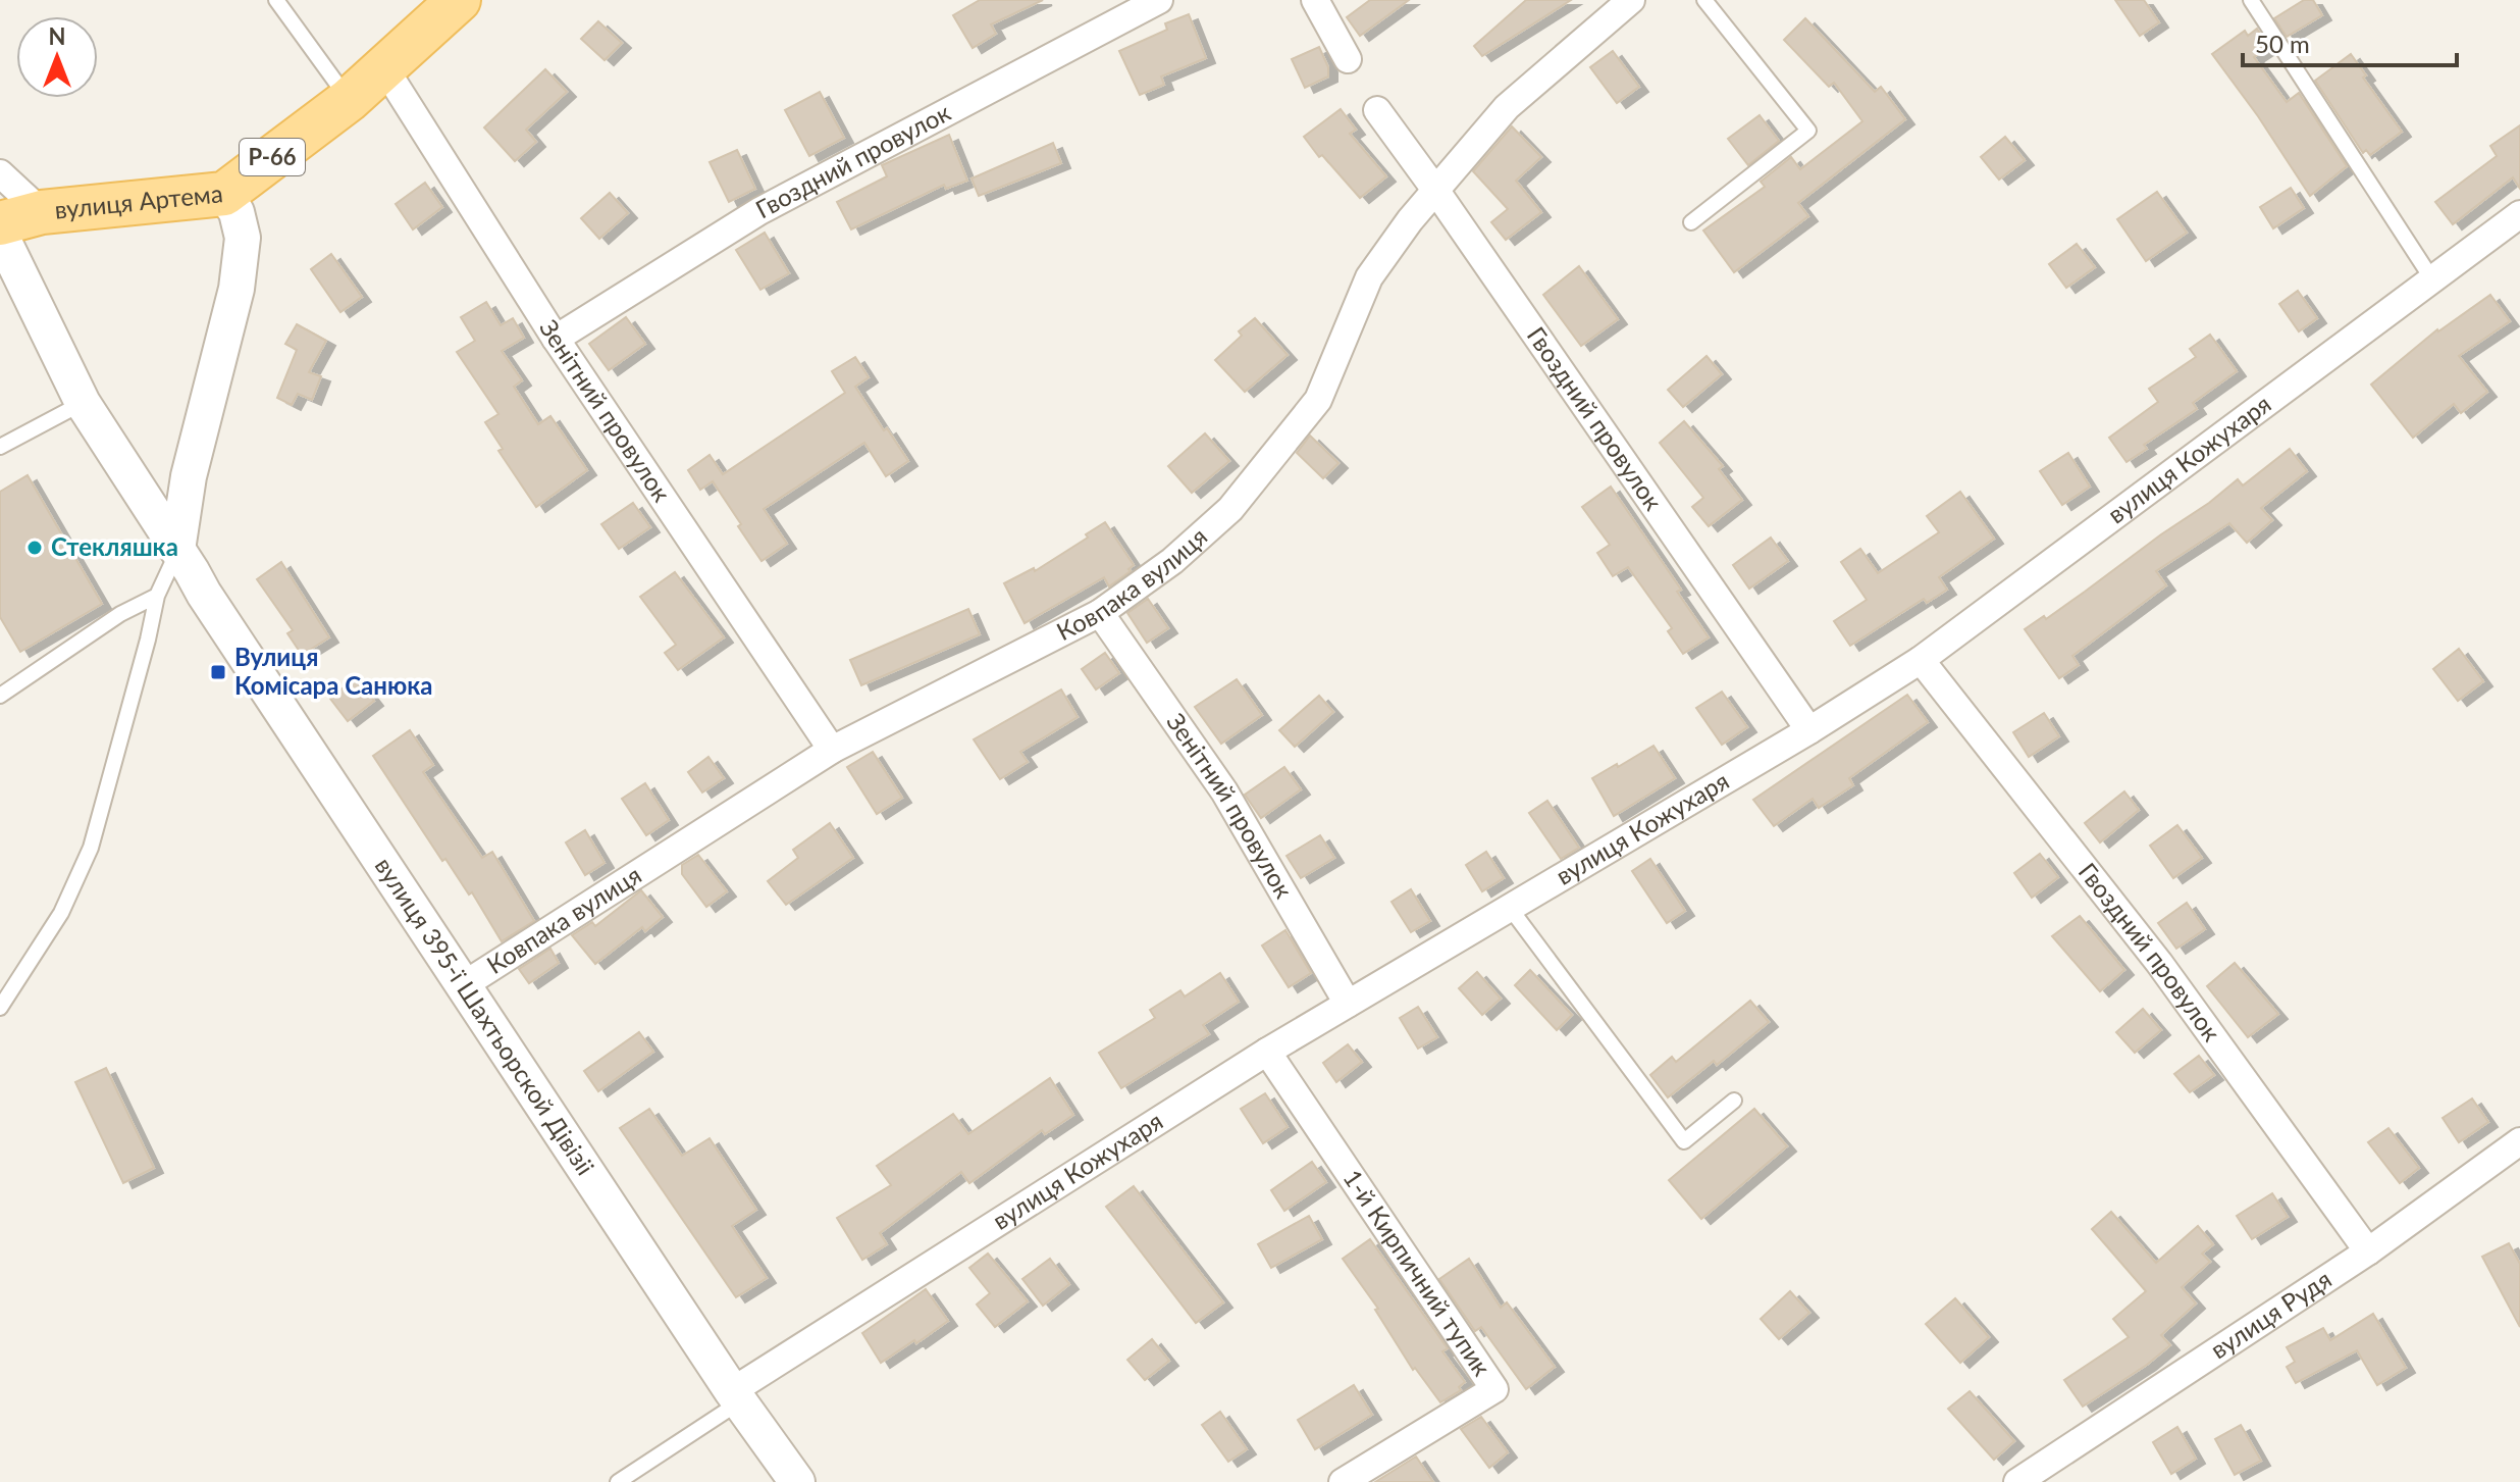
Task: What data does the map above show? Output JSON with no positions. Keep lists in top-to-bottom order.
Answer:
{
  "streets": {
    "main road": ["Р-66", "вулиця Артема"],
    "street": [
      "Гвоздний провулок",
      "Зенітний провулок",
      "вулиця Кожухаря",
      "Ковпака вулиця",
      "вулиця 395-ї Шахтьорской Дівізіі",
      "1-й Кирпичний тупик",
      "вулиця Рудя"
    ]
  },
  "crossings": [
    ["Р-66", "вулиця Артема"],
    ["Гвоздний провулок", "Зенітний провулок"],
    ["Гвоздний провулок", "вулиця Кожухаря"],
    ["Гвоздний провулок", "Ковпака вулиця"],
    ["Гвоздний провулок", "вулиця Рудя"],
    ["вулиця Артема", "Зенітний провулок"],
    ["Зенітний провулок", "вулиця Кожухаря"],
    ["Зенітний провулок", "Ковпака вулиця"],
    ["вулиця Кожухаря", "вулиця 395-ї Шахтьорской Дівізіі"],
    ["вулиця Кожухаря", "1-й Кирпичний тупик"],
    ["Ковпака вулиця", "вулиця 395-ї Шахтьорской Дівізіі"]
  ],
  "places": {
    "other": ["Стекляшка"],
    "transit": ["Вулиця Комісара Санюка"]
  },
  "scale_bar": "50 m",
  "north": "top"
}
